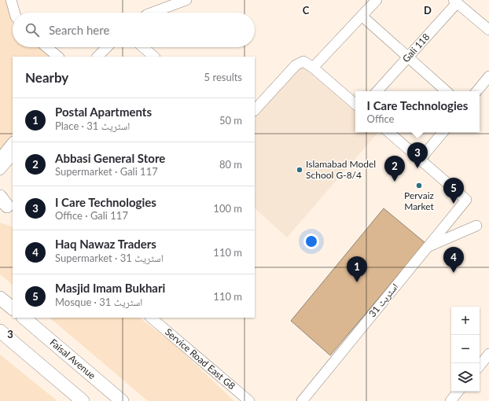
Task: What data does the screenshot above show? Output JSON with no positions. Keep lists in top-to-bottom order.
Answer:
{
  "streets": {
    "main road": ["Faisal Avenue"],
    "street": ["Gali 118", "اسٹریٹ 31", "Service Road East G8"]
  },
  "places": ["Islamabad Model School G-8/4", "Pervaiz Market"],
  "page": {
    "search": "Search here",
    "heading": ["Nearby", "5 results"],
    "popup": ["I Care Technologies", "Office"],
    "list": [
      {
        "mark": "1",
        "name": "Postal Apartments",
        "note": "Place · اسٹریٹ 31",
        "value": "50 m"
      },
      {
        "mark": "2",
        "name": "Abbasi General Store",
        "note": "Supermarket · Gali 117",
        "value": "80 m"
      },
      {
        "mark": "3",
        "name": "I Care Technologies",
        "note": "Office · Gali 117",
        "value": "100 m"
      },
      {
        "mark": "4",
        "name": "Haq Nawaz Traders",
        "note": "Supermarket · اسٹریٹ 31",
        "value": "110 m"
      },
      {
        "mark": "5",
        "name": "Masjid Imam Bukhari",
        "note": "Mosque · اسٹریٹ 31",
        "value": "110 m"
      }
    ],
    "pins": [
      "3",
      "2",
      "5",
      "4",
      "1"
    ],
    "map_buttons": ["+", "−"]
  },
  "grid": {
    "columns": ["C", "D"],
    "rows": ["3"]
  }
}
